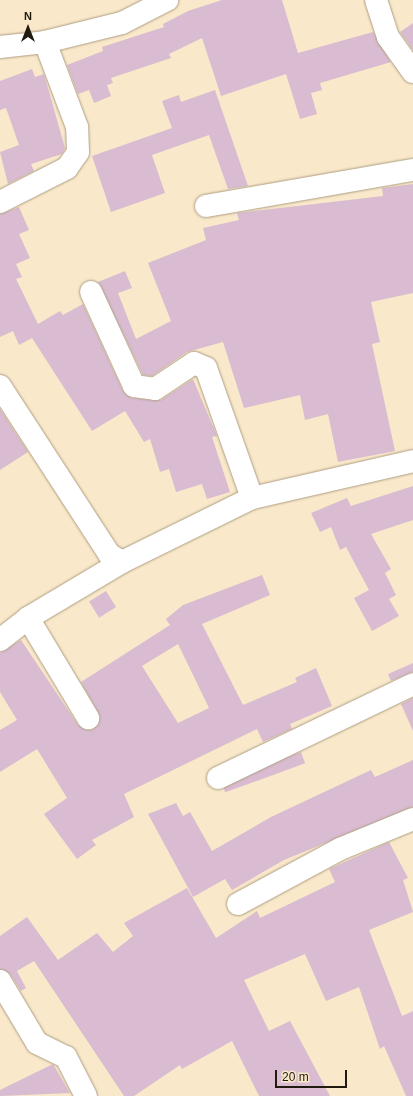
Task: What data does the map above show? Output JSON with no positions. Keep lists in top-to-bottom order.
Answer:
{
  "scale_bar": "20 m",
  "north": "top"
}
